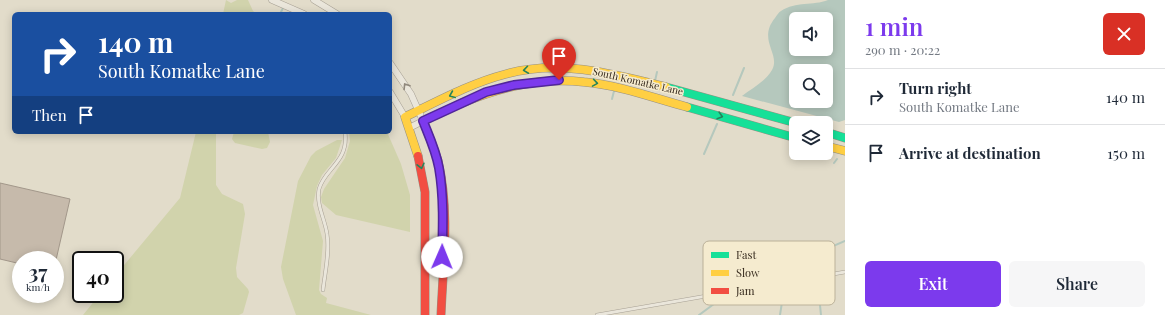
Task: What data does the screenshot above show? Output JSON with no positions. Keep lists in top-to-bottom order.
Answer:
{
  "streets": {
    "street": ["South Komatke Lane"]
  },
  "legend": ["Fast", "Slow", "Jam"],
  "page": {
    "heading": ["1 min", "290 m · 20:22"],
    "turn": ["140 m", "South Komatke Lane"],
    "list": [
      {
        "name": "Turn right",
        "note": "South Komatke Lane",
        "value": "140 m"
      },
      {
        "name": "Arrive at destination",
        "value": "150 m"
      }
    ],
    "then": "Then",
    "speed": "37 km/h",
    "limit": "40",
    "buttons": ["Exit", "Share"]
  }
}
